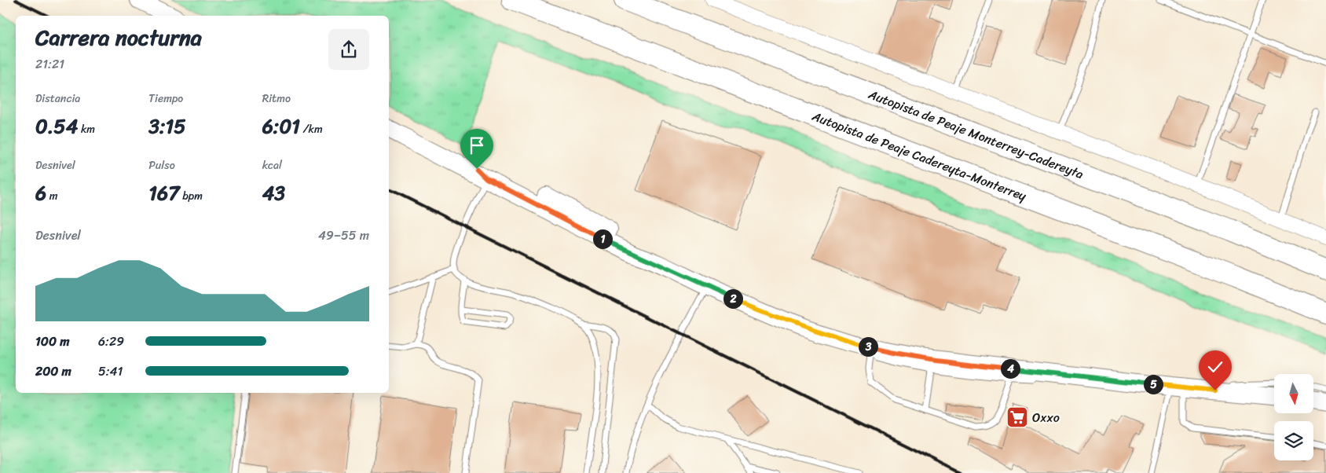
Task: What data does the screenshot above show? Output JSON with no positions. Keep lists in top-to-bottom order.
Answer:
{
  "streets": {
    "highway": ["Autopista de Peaje Monterrey-Cadereyta", "Autopista de Peaje Cadereyta-Monterrey"]
  },
  "places": {
    "supermarket": ["Oxxo"]
  },
  "north": "bottom",
  "page": {
    "heading": ["Carrera nocturna", "21:21"],
    "stats": [
      ["Distancia", "0.54 km"],
      ["Tiempo", "3:15"],
      ["Ritmo", "6:01 /km"],
      ["Desnivel", "6 m"],
      ["Pulso", "167 bpm"],
      ["kcal", "43"]
    ],
    "chart": ["Desnivel", "49–55 m"],
    "pins": [
      "1",
      "2",
      "3",
      "4",
      "5"
    ],
    "list": [
      {
        "name": "100 m",
        "note": "6:29"
      },
      {
        "name": "200 m",
        "note": "5:41"
      }
    ]
  }
}
